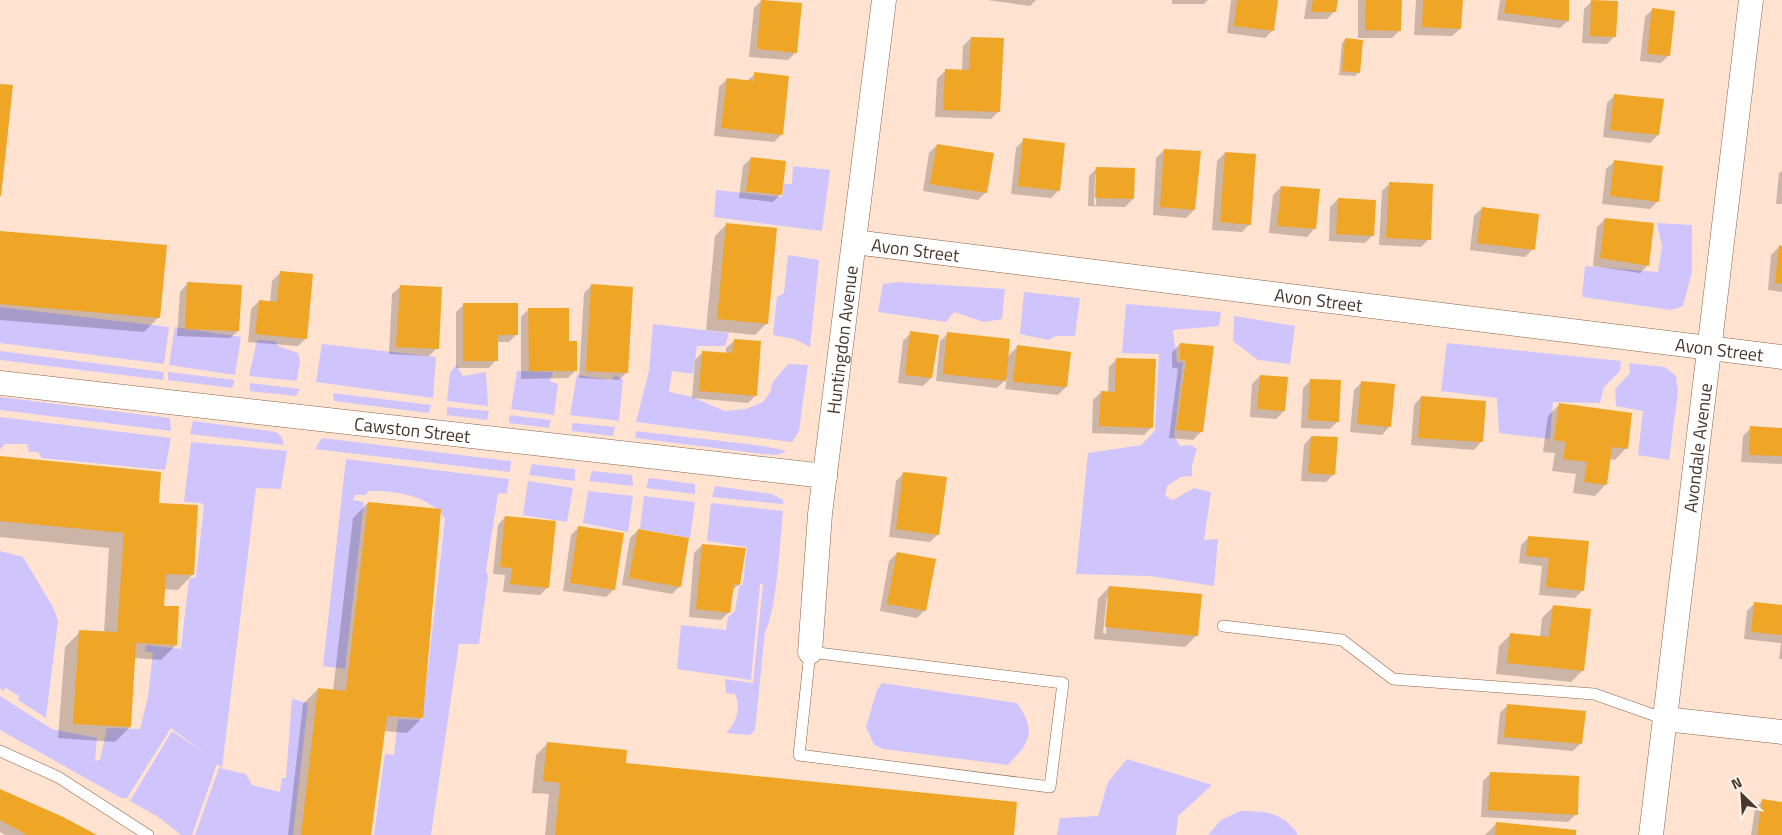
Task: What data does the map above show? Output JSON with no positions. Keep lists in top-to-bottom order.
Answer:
{
  "streets": {
    "street": [
      "Avon Street",
      "Huntingdon Avenue",
      "Cawston Street",
      "Avondale Avenue"
    ]
  },
  "crossings": [
    ["Avon Street", "Huntingdon Avenue"],
    ["Avon Street", "Avondale Avenue"],
    ["Huntingdon Avenue", "Cawston Street"]
  ],
  "north": "top left"
}
